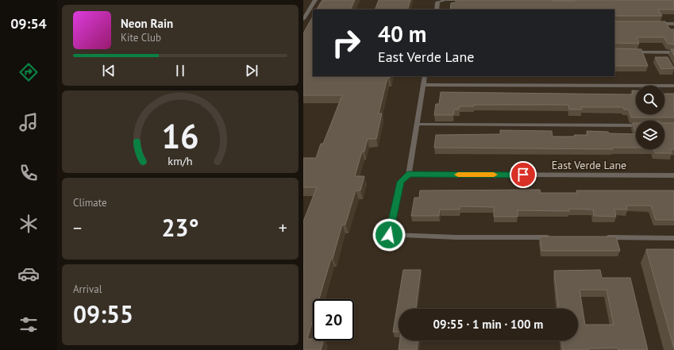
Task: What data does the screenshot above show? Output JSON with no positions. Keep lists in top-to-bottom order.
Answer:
{
  "streets": {
    "street": ["East Verde Lane"]
  },
  "page": {
    "tabs": "09:54",
    "turn": ["40 m", "East Verde Lane"],
    "song": ["Neon Rain", "Kite Club"],
    "tile": [
      "Climate",
      ["Arrival", "09:55"]
    ],
    "heat": ["−", "23°", "+"],
    "limit": "20",
    "trip": "09:55 · 1 min · 100 m",
    "gauge": ["16", "km/h"]
  }
}
